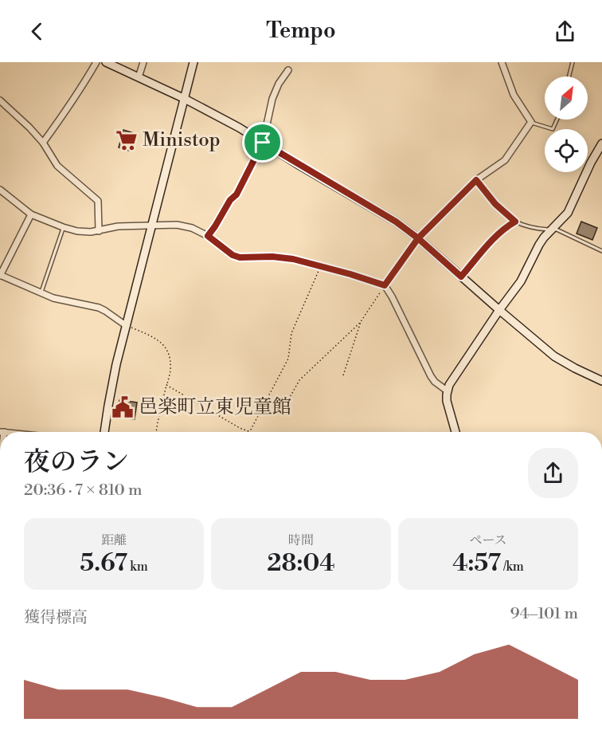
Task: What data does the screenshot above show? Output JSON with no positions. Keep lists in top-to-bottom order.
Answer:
{
  "places": {
    "supermarket": ["Ministop"],
    "public building": ["邑楽町立東児童館"]
  },
  "north": "top right",
  "page": {
    "header": "Tempo",
    "heading": ["夜のラン", "20:36 · 7 × 810 m"],
    "stats": [
      ["距離", "5.67 km"],
      ["時間", "28:04"],
      ["ペース", "4:57 /km"]
    ],
    "chart": ["獲得標高", "94–101 m"]
  }
}
